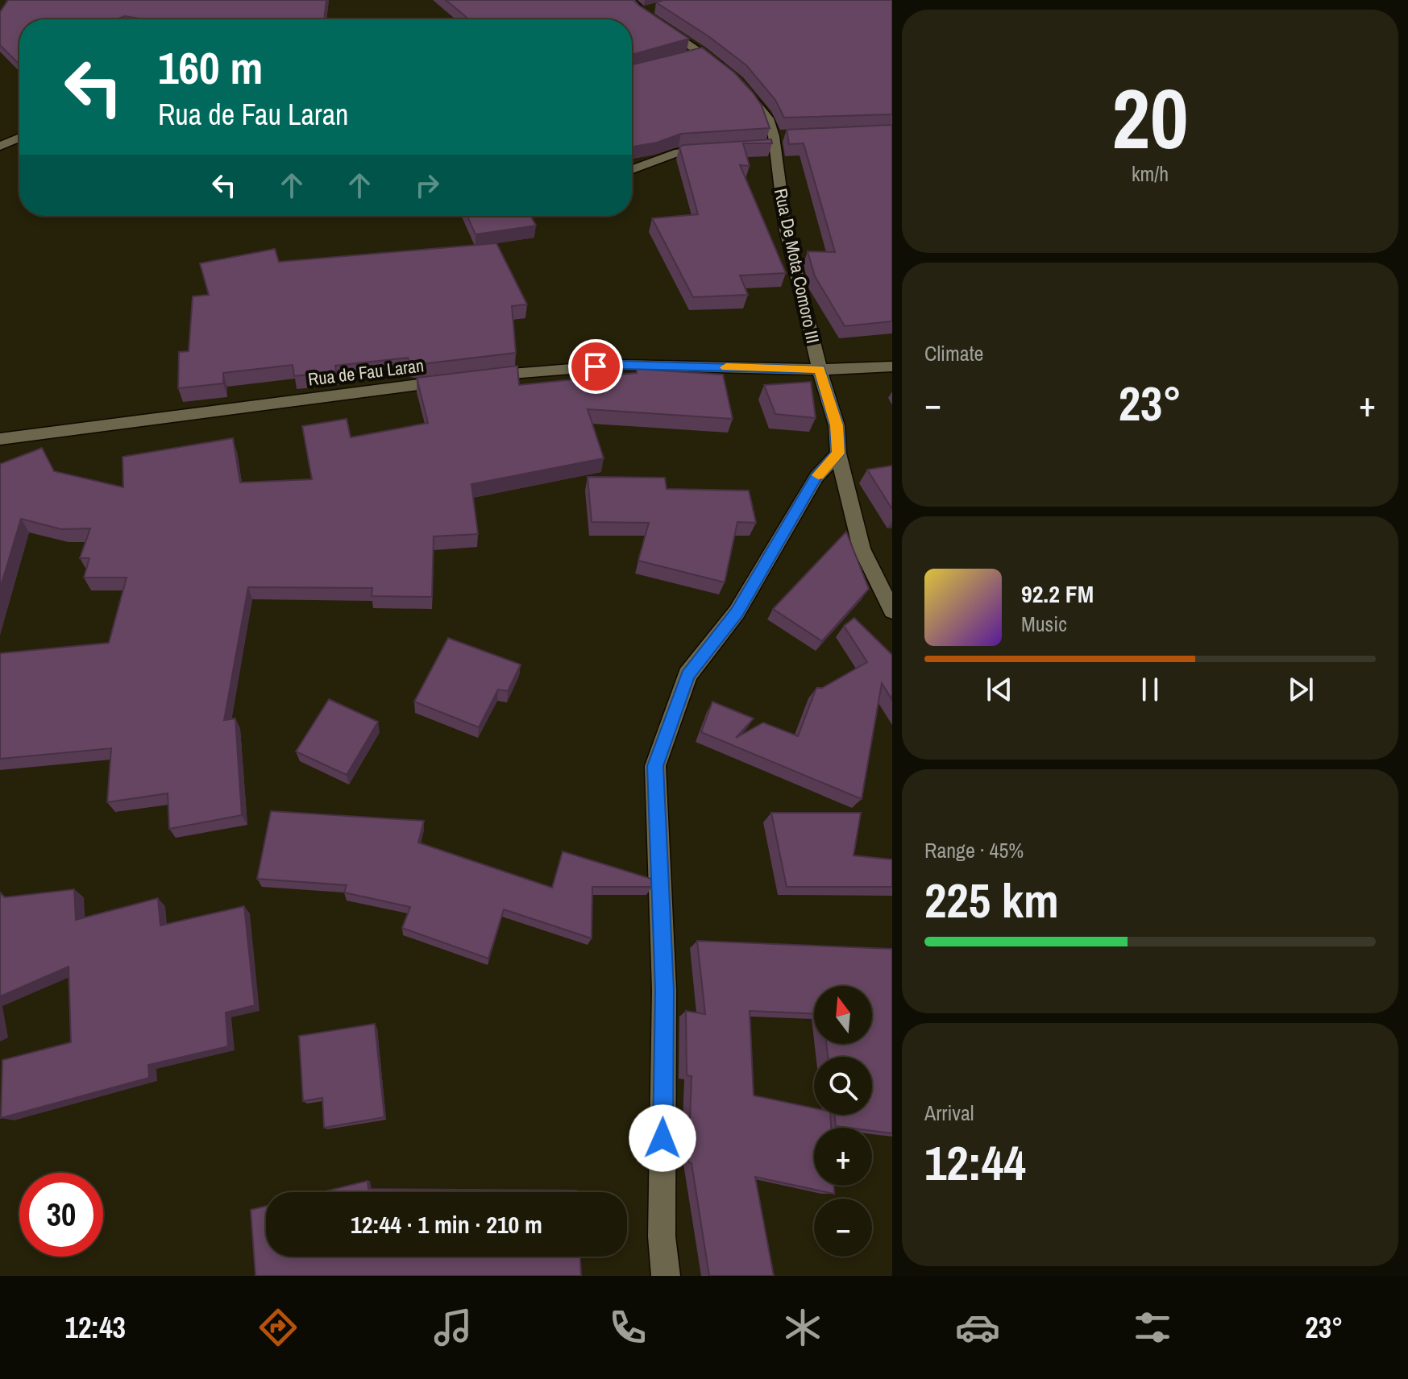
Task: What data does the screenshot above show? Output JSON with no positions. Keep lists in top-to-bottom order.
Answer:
{
  "streets": {
    "street": ["Rua De Mota Comoro III", "Rua de Fau Laran"]
  },
  "crossings": [
    ["Rua De Mota Comoro III", "Rua de Fau Laran"]
  ],
  "north": "top",
  "page": {
    "tile": [
      ["20", "km/h"],
      "Climate",
      ["Range · 45%", "225 km"],
      ["Arrival", "12:44"]
    ],
    "turn": ["160 m", "Rua de Fau Laran"],
    "heat": ["−", "23°", "+"],
    "song": ["92.2 FM", "Music"],
    "map_buttons": ["+", "−"],
    "limit": "30",
    "trip": "12:44 · 1 min · 210 m",
    "tabs": ["12:43", "23°"]
  }
}
